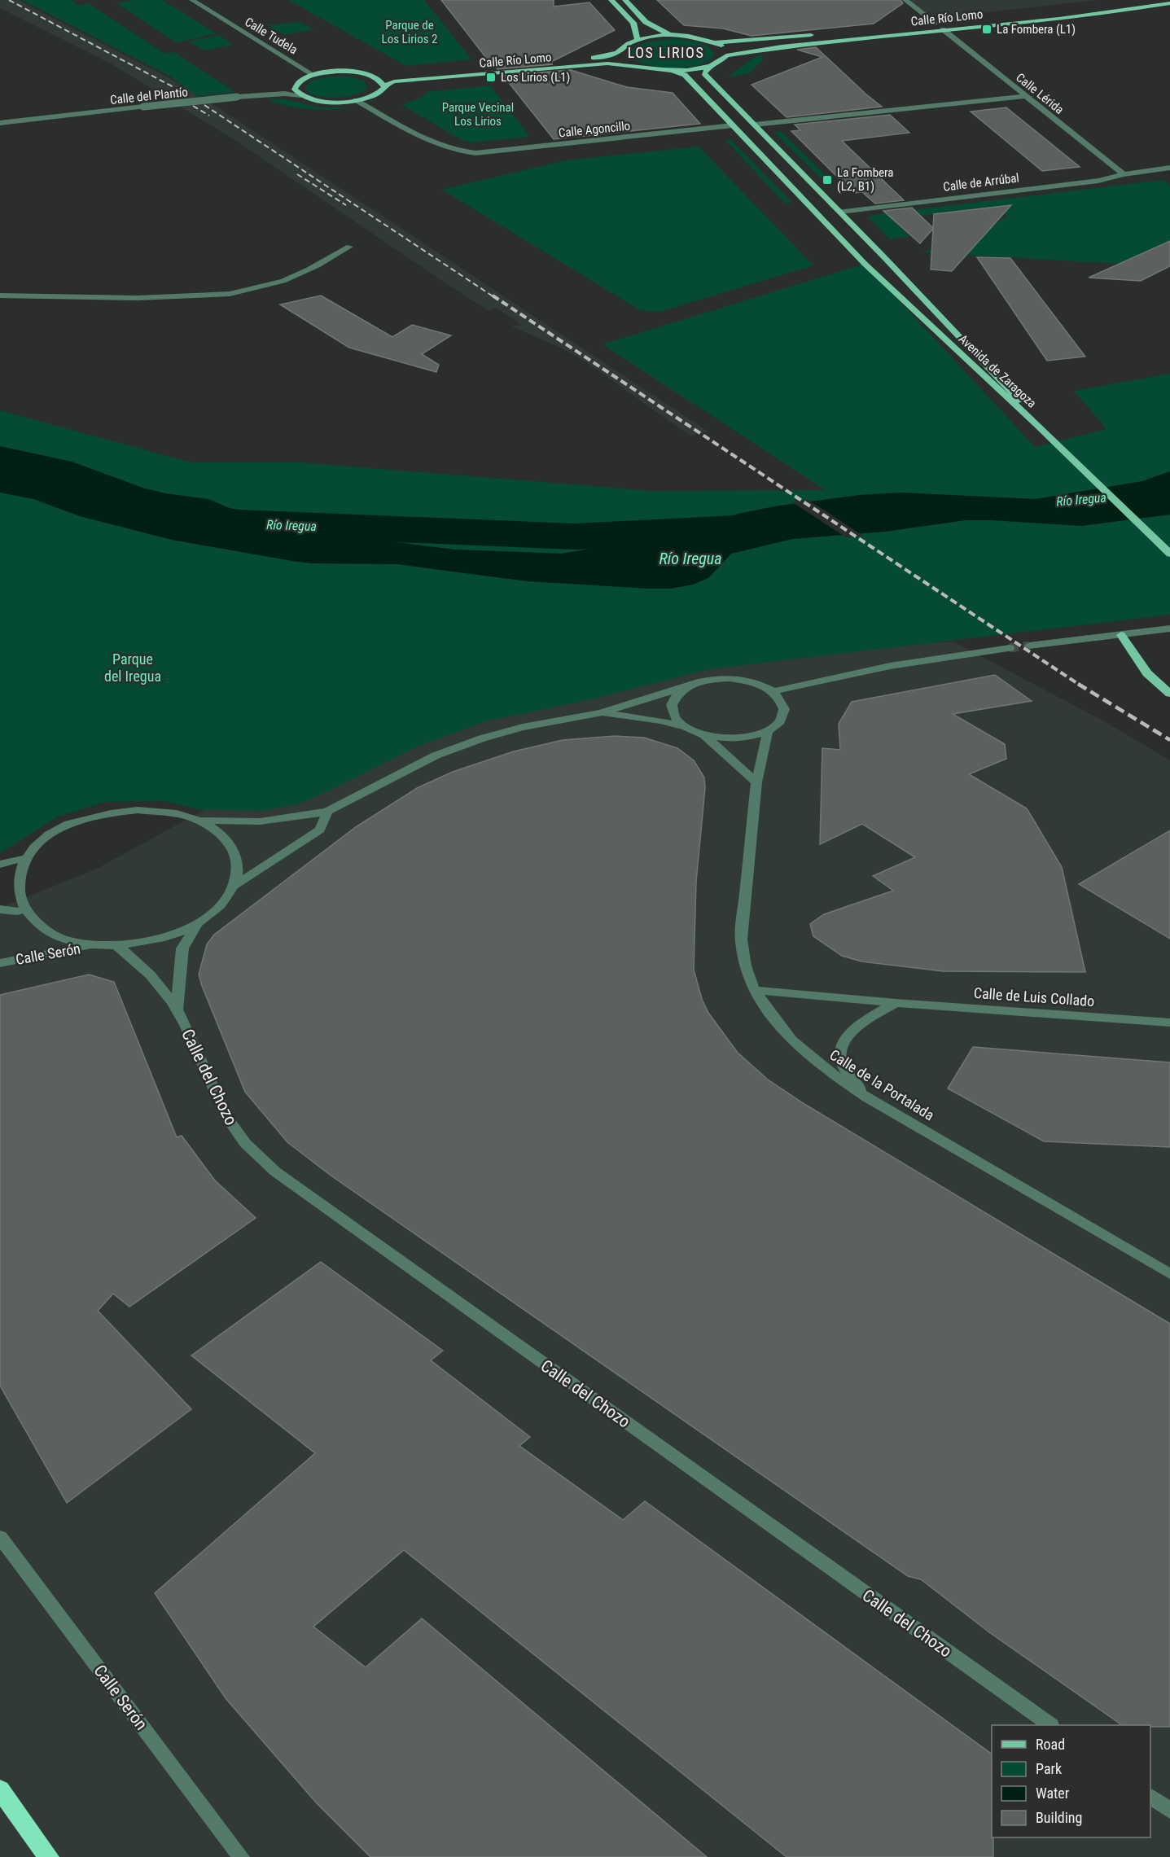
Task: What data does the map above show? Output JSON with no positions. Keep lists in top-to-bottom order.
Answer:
{
  "streets": {
    "main road": ["Calle Río Lomo", "Avenida de Zaragoza"],
    "street": [
      "Calle Tudela",
      "Calle Lérida",
      "Calle del Plantío",
      "Calle Agoncillo",
      "Calle de Arrúbal",
      "Calle Serón",
      "Calle de Luis Collado",
      "Calle del Chozo",
      "Calle de la Portalada"
    ]
  },
  "crossings": [
    ["Calle Río Lomo", "Calle Tudela"],
    ["Calle Río Lomo", "Calle Lérida"],
    ["Calle Río Lomo", "Calle del Plantío"],
    ["Calle Río Lomo", "Calle Agoncillo"],
    ["Calle Lérida", "Calle de Arrúbal"],
    ["Calle Agoncillo", "Avenida de Zaragoza"],
    ["Calle de Arrúbal", "Avenida de Zaragoza"],
    ["Calle de Luis Collado", "Calle de la Portalada"]
  ],
  "districts": ["LOS LIRIOS"],
  "water": ["Río Iregua"],
  "parks": ["Parque de Los Lirios 2", "Parque Vecinal Los Lirios", "Parque del Iregua"],
  "places": {
    "transit": ["La Fombera (L1)", "Los Lirios (L1)", "La Fombera (L2, B1)"]
  },
  "legend": [
    "Road",
    "Park",
    "Water",
    "Building"
  ]
}
